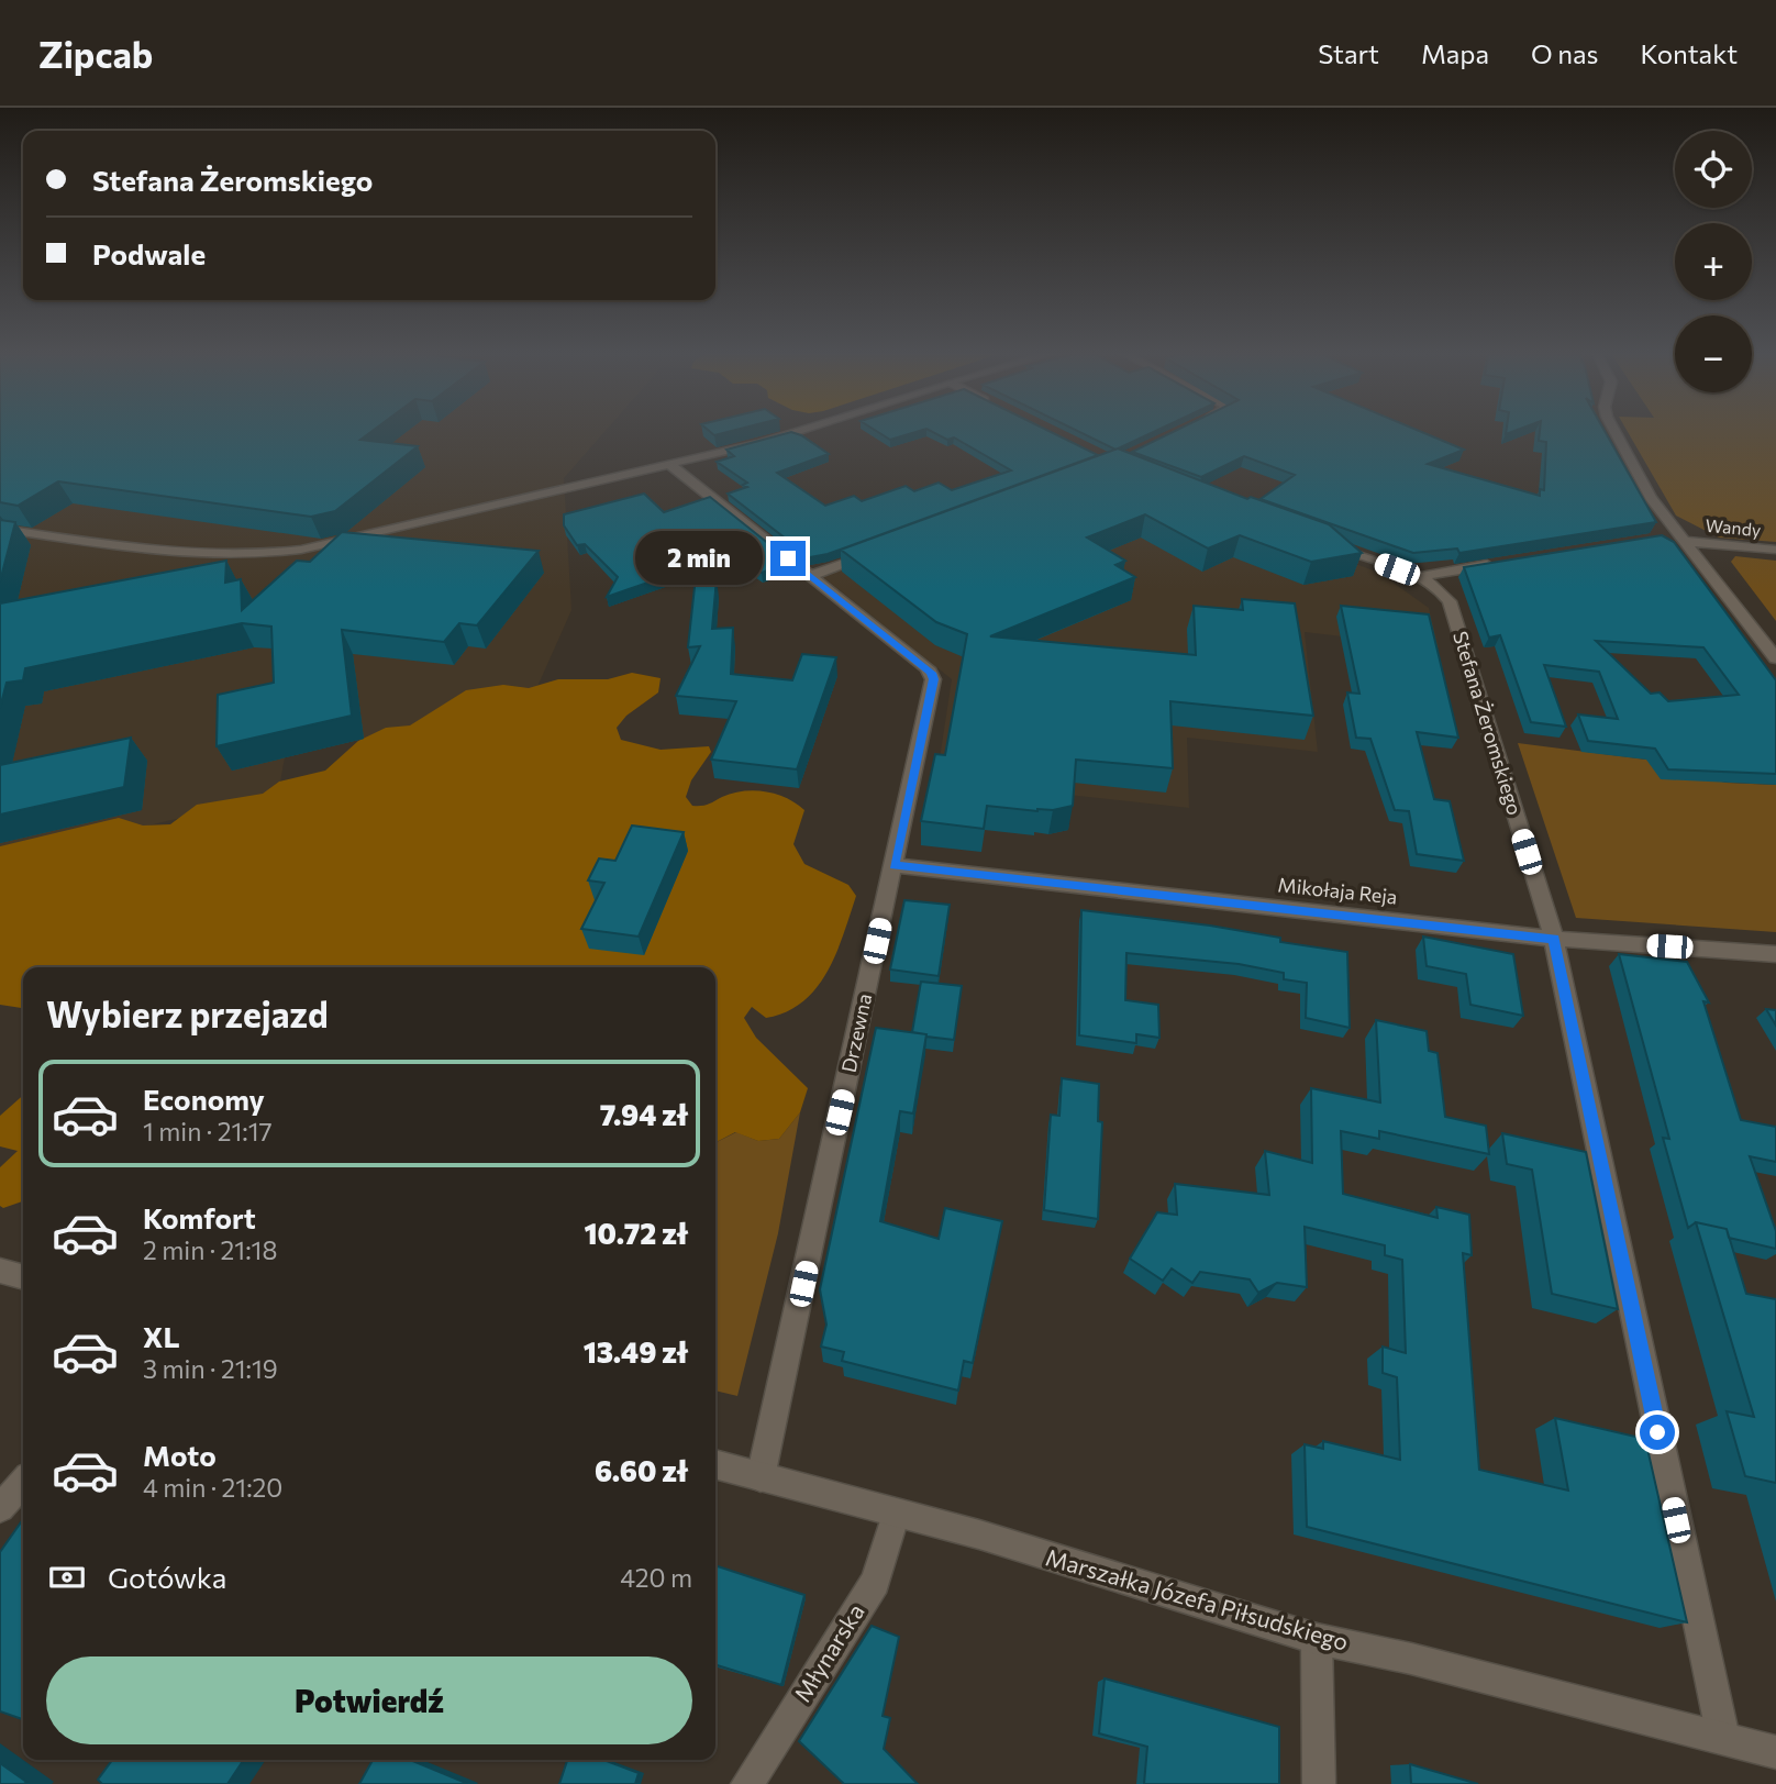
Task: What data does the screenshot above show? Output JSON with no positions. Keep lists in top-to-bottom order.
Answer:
{
  "streets": {
    "street": [
      "Wandy",
      "Stefana Żeromskiego",
      "Mikołaja Reja",
      "Drzewna",
      "Marszałka Józefa Piłsudskiego",
      "Młynarska"
    ]
  },
  "crossings": [
    ["Stefana Żeromskiego", "Mikołaja Reja"],
    ["Stefana Żeromskiego", "Marszałka Józefa Piłsudskiego"],
    ["Mikołaja Reja", "Drzewna"],
    ["Drzewna", "Marszałka Józefa Piłsudskiego"],
    ["Marszałka Józefa Piłsudskiego", "Młynarska"]
  ],
  "page": {
    "header": "Zipcab",
    "nav": [
      "Start",
      "Mapa",
      "O nas",
      "Kontakt"
    ],
    "map_buttons": ["+", "−"],
    "banner": ["Stefana Żeromskiego", "Podwale"],
    "bubble": "2 min",
    "heading": "Wybierz przejazd",
    "list": [
      {
        "name": "Economy",
        "note": "1 min · 21:17",
        "value": "7.94 zł"
      },
      {
        "name": "Komfort",
        "note": "2 min · 21:18",
        "value": "10.72 zł"
      },
      {
        "name": "XL",
        "note": "3 min · 21:19",
        "value": "13.49 zł"
      },
      {
        "name": "Moto",
        "note": "4 min · 21:20",
        "value": "6.60 zł"
      }
    ],
    "pay": ["Gotówka", "420 m"],
    "buttons": "Potwierdź"
  }
}
